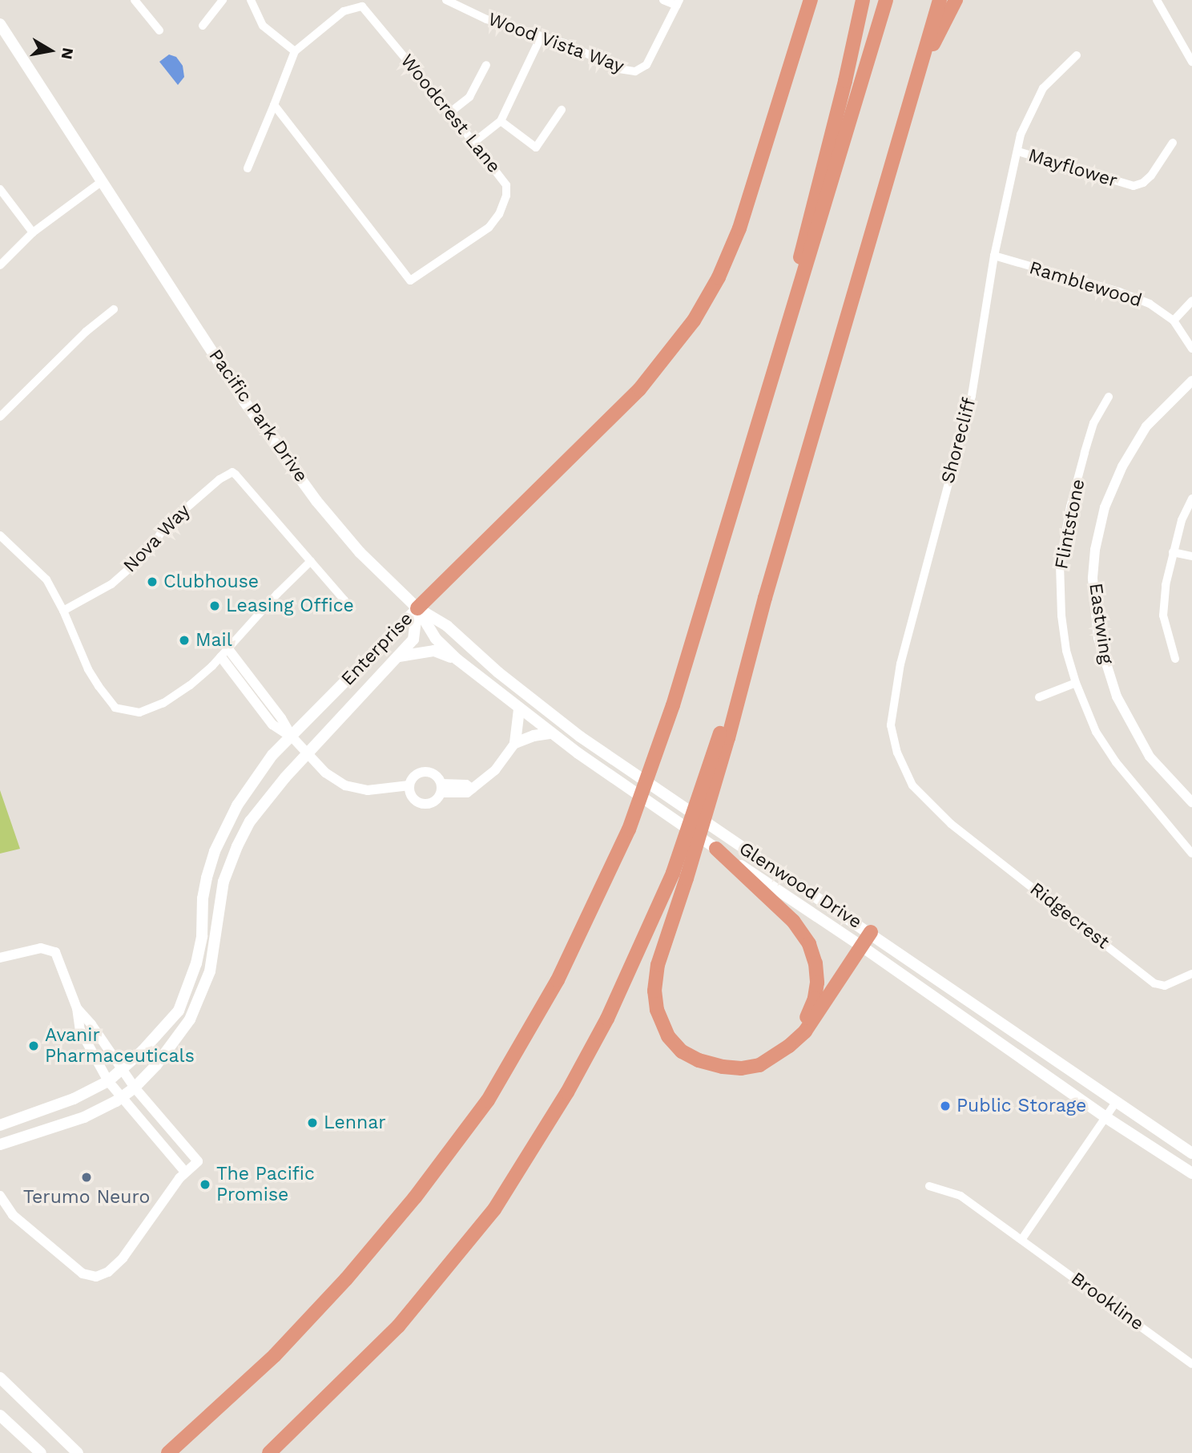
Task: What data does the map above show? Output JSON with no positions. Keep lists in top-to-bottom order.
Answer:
{
  "streets": {
    "main road": ["Pacific Park Drive", "Enterprise", "Glenwood Drive"],
    "street": [
      "Wood Vista Way",
      "Woodcrest Lane",
      "Mayflower",
      "Ramblewood",
      "Shorecliff",
      "Flintstone",
      "Nova Way",
      "Eastwing",
      "Ridgecrest",
      "Brookline"
    ]
  },
  "crossings": [
    ["Mayflower", "Shorecliff"],
    ["Ramblewood", "Shorecliff"],
    ["Pacific Park Drive", "Enterprise"],
    ["Pacific Park Drive", "Glenwood Drive"],
    ["Shorecliff", "Ridgecrest"],
    ["Enterprise", "Glenwood Drive"]
  ],
  "places": [
    "Clubhouse",
    "Leasing Office",
    "Mail",
    "Avanir Pharmaceuticals",
    "Public Storage",
    "Lennar",
    "Terumo Neuro",
    "The Pacific Promise"
  ],
  "north": "right"
}
